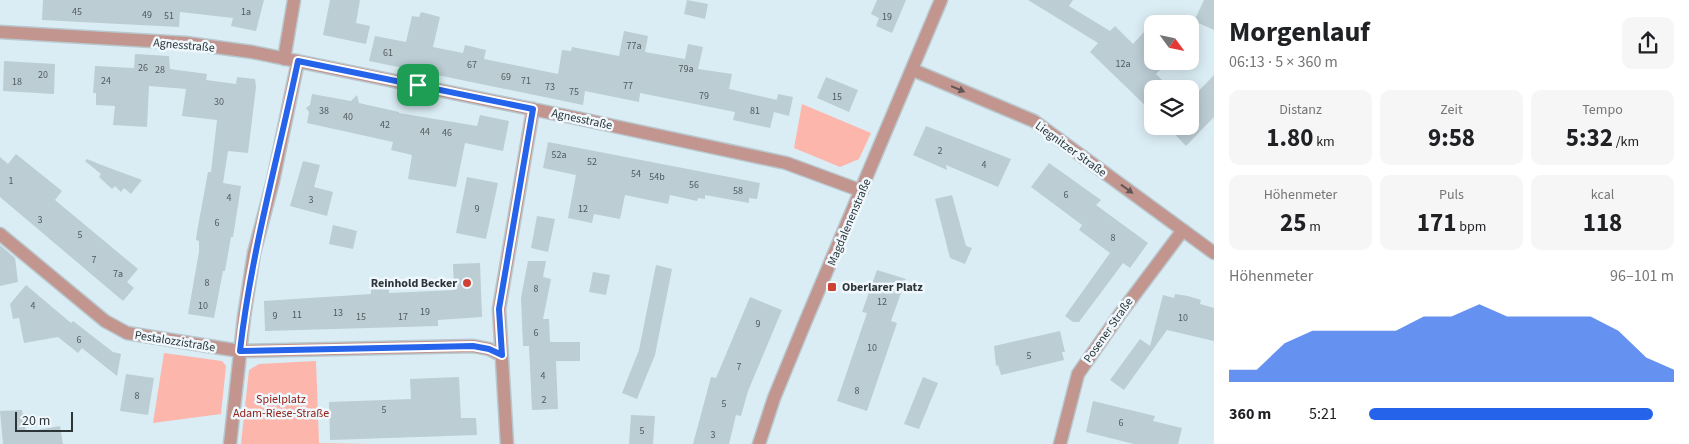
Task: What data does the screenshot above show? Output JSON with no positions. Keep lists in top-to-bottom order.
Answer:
{
  "streets": {
    "street": [
      "Agnesstraße",
      "Liegnitzer Straße",
      "Magdalenenstraße",
      "Posener Straße",
      "Pestalozzistraße"
    ]
  },
  "crossings": [
    ["Agnesstraße", "Magdalenenstraße"],
    ["Liegnitzer Straße", "Magdalenenstraße"],
    ["Liegnitzer Straße", "Posener Straße"]
  ],
  "one_way": ["Liegnitzer Straße"],
  "parks": ["Spielplatz Adam-Riese-Straße"],
  "places": {
    "other": ["Reinhold Becker"],
    "transit": ["Oberlarer Platz"]
  },
  "house_numbers": [
    "45",
    "1a",
    "49",
    "51",
    "19",
    "77a",
    "61",
    "12a",
    "67",
    "26",
    "79a",
    "28",
    "20",
    "69",
    "24",
    "71",
    "18",
    "77",
    "73",
    "75",
    "79",
    "15",
    "30",
    "38",
    "81",
    "40",
    "42",
    "44",
    "46",
    "2",
    "52a",
    "52",
    "4",
    "54",
    "54b",
    "1",
    "56",
    "58",
    "6",
    "4",
    "3",
    "9",
    "12",
    "3",
    "6",
    "5",
    "8",
    "7",
    "7a",
    "8",
    "8",
    "12",
    "4",
    "10",
    "19",
    "13",
    "11",
    "9",
    "15",
    "17",
    "10",
    "9",
    "6",
    "6",
    "10",
    "5",
    "7",
    "4",
    "8",
    "8",
    "2",
    "5",
    "5",
    "6",
    "5",
    "3"
  ],
  "scale_bar": "20 m",
  "north": "bottom right",
  "page": {
    "heading": ["Morgenlauf", "06:13 · 5 × 360 m"],
    "stats": [
      ["Distanz", "1.80 km"],
      ["Zeit", "9:58"],
      ["Tempo", "5:32 /km"],
      ["Höhenmeter", "25 m"],
      ["Puls", "171 bpm"],
      ["kcal", "118"]
    ],
    "chart": ["Höhenmeter", "96–101 m"],
    "list": [
      {
        "name": "360 m",
        "note": "5:21"
      }
    ],
    "scale": "20 m"
  }
}
